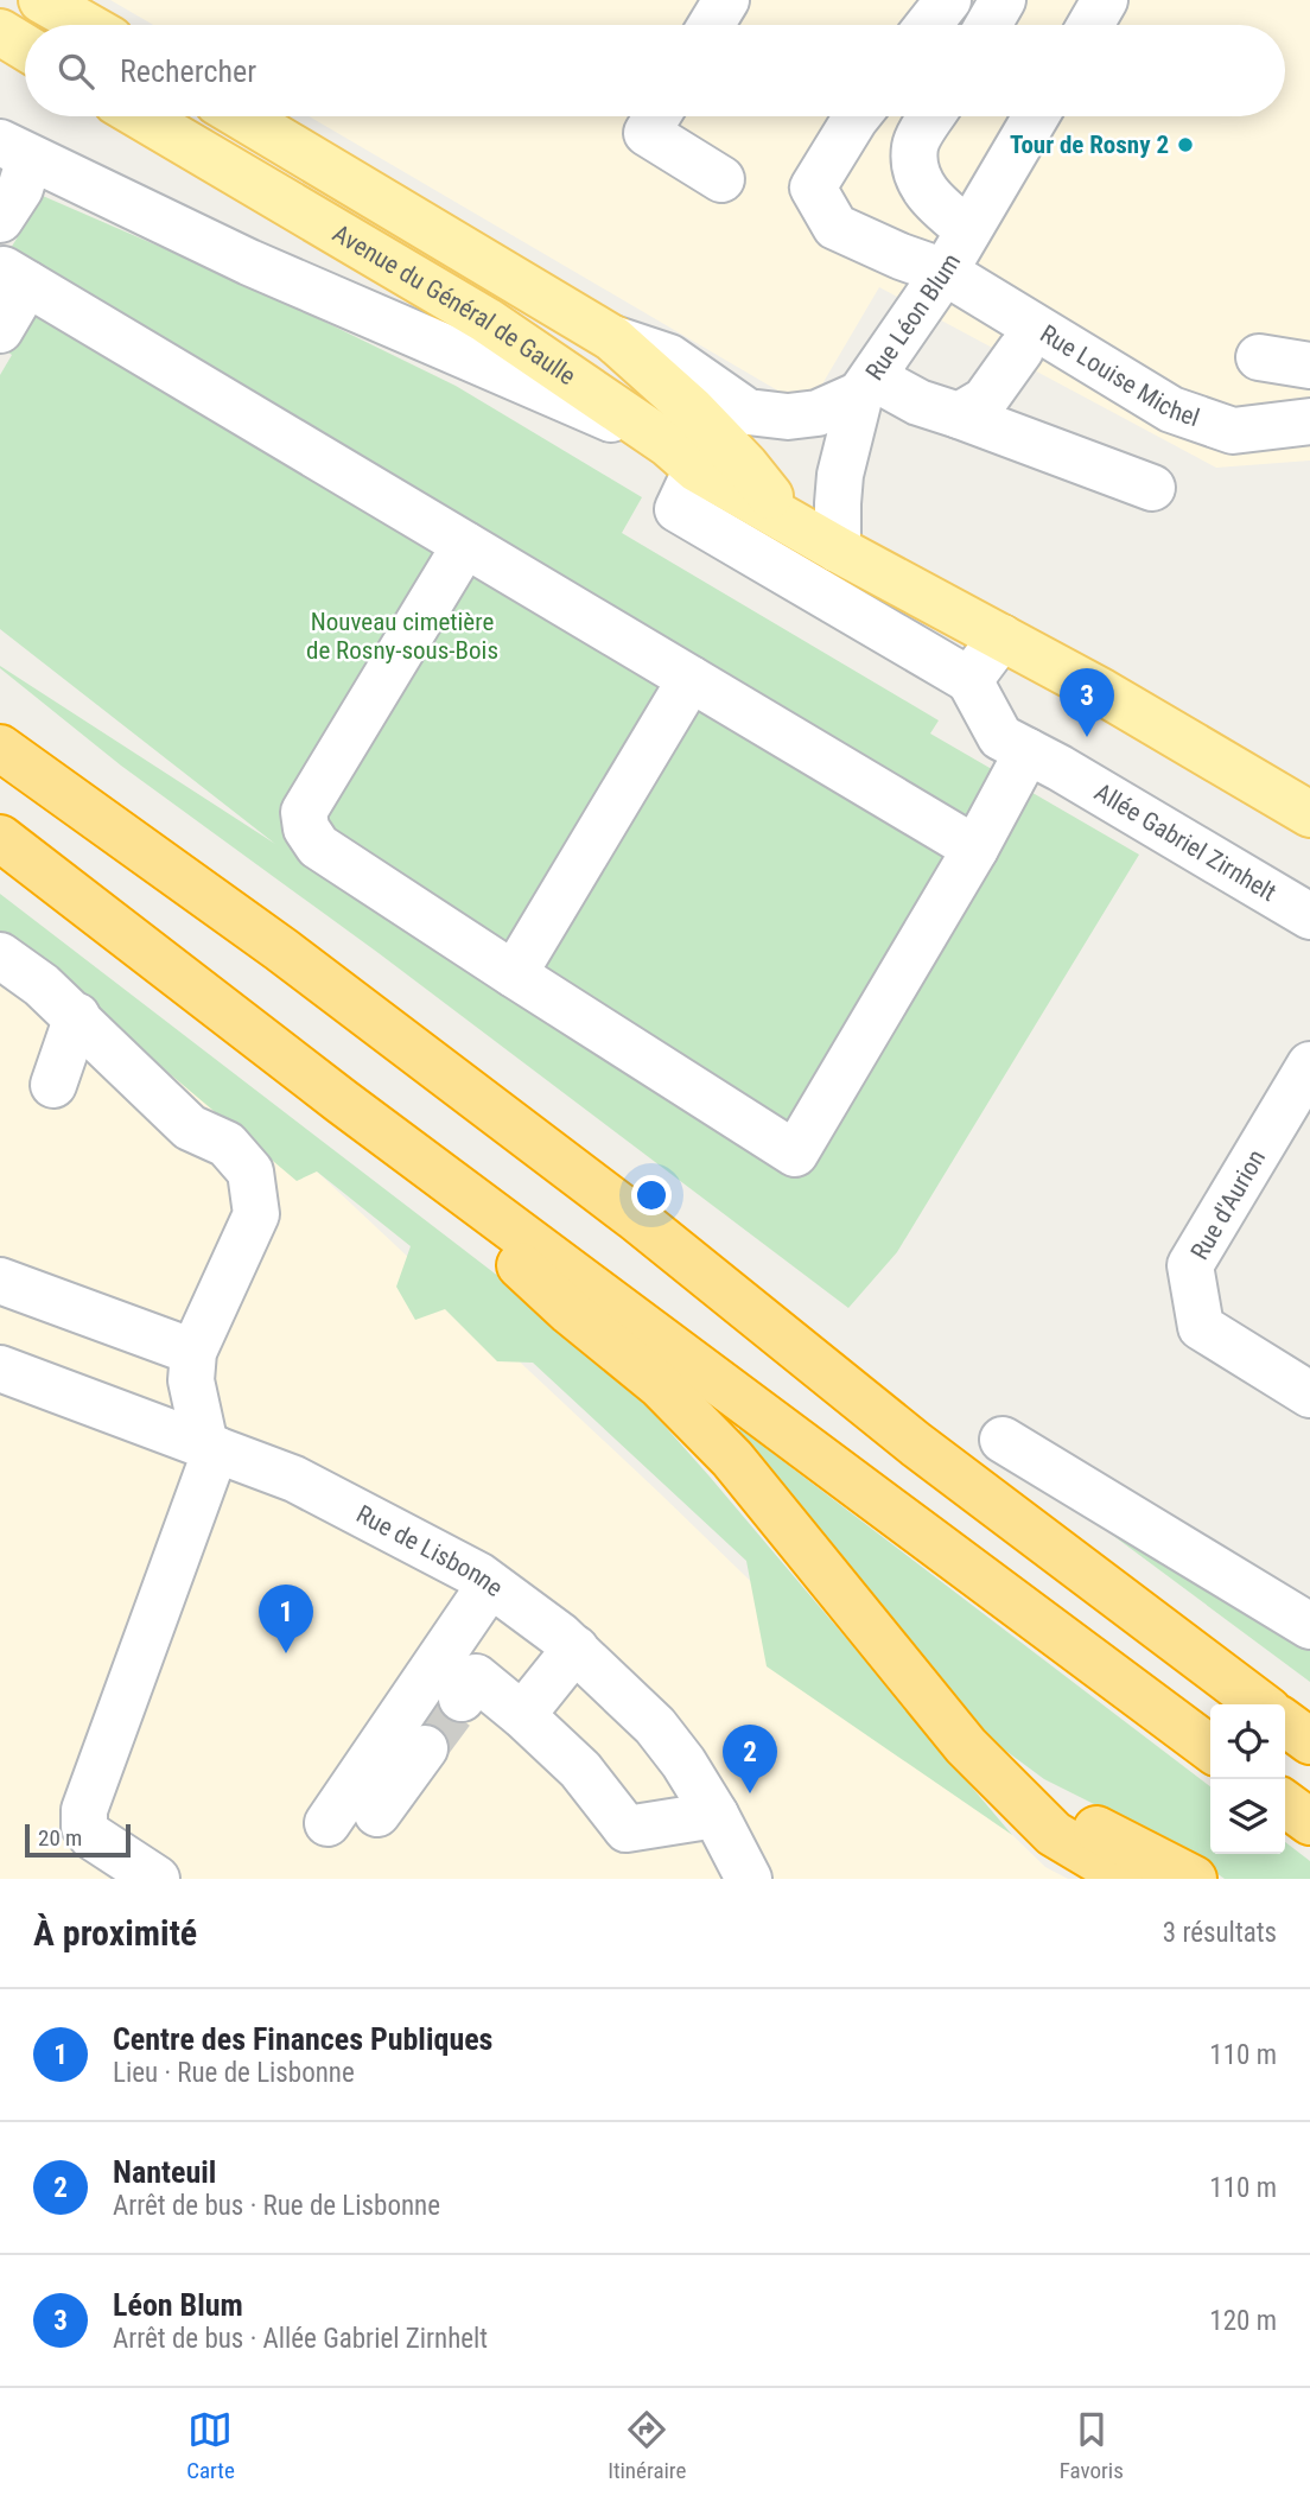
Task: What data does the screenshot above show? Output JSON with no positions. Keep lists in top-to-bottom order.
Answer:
{
  "streets": {
    "main road": ["Avenue du Général de Gaulle"],
    "street": [
      "Rue Léon Blum",
      "Rue Louise Michel",
      "Allée Gabriel Zirnhelt",
      "Rue d'Aurion",
      "Rue de Lisbonne"
    ]
  },
  "crossings": [
    ["Avenue du Général de Gaulle", "Rue Léon Blum"],
    ["Rue Léon Blum", "Rue Louise Michel"]
  ],
  "parks": ["Nouveau cimetière de Rosny-sous-Bois"],
  "places": ["Tour de Rosny 2"],
  "scale_bar": "20 m",
  "page": {
    "search": "Rechercher",
    "pins": ["3", "1", "2"],
    "scale": "20 m",
    "heading": ["À proximité", "3 résultats"],
    "list": [
      {
        "mark": "1",
        "name": "Centre des Finances Publiques",
        "note": "Lieu · Rue de Lisbonne",
        "value": "110 m"
      },
      {
        "mark": "2",
        "name": "Nanteuil",
        "note": "Arrêt de bus · Rue de Lisbonne",
        "value": "110 m"
      },
      {
        "mark": "3",
        "name": "Léon Blum",
        "note": "Arrêt de bus · Allée Gabriel Zirnhelt",
        "value": "120 m"
      }
    ],
    "nav": ["Carte", "Itinéraire", "Favoris"]
  }
}
